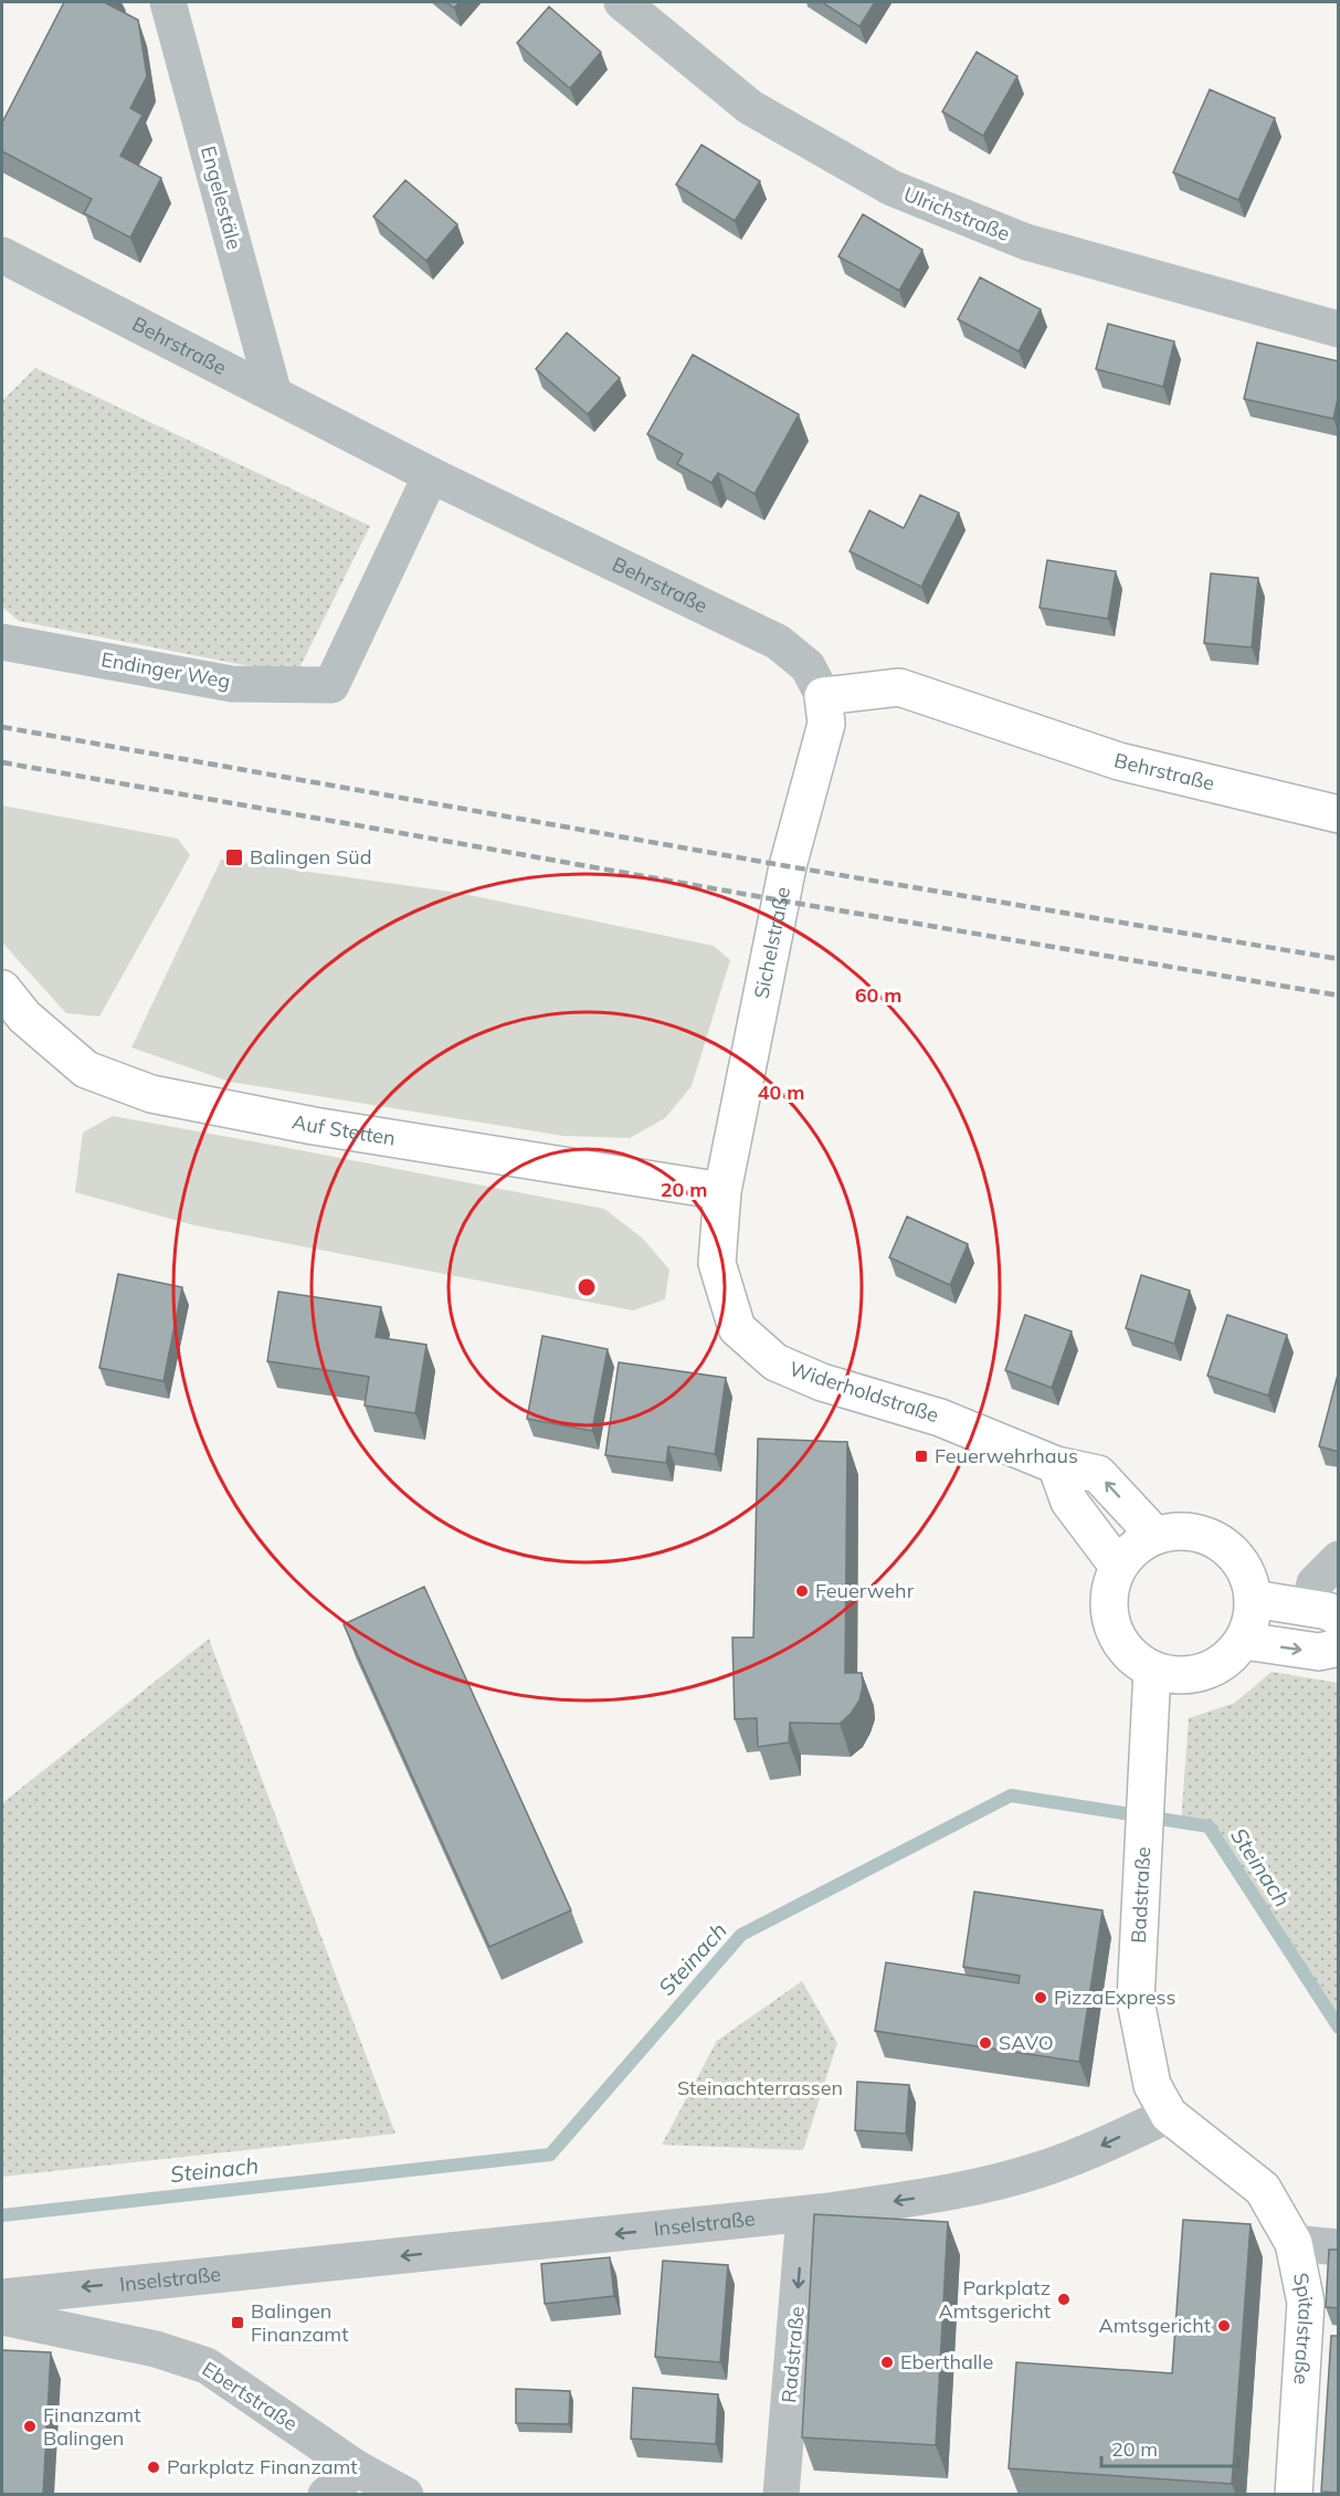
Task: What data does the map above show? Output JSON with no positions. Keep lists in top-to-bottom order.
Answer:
{
  "streets": {
    "street": [
      "Engelestäle",
      "Ulrichstraße",
      "Behrstraße",
      "Endinger Weg",
      "Sichelstraße",
      "Auf Stetten",
      "Widerholdstraße",
      "Badstraße",
      "Inselstraße",
      "Spitalstraße",
      "Radstraße",
      "Ebertstraße"
    ]
  },
  "crossings": [
    ["Engelestäle", "Behrstraße"],
    ["Behrstraße", "Endinger Weg"],
    ["Behrstraße", "Sichelstraße"],
    ["Sichelstraße", "Auf Stetten"],
    ["Sichelstraße", "Widerholdstraße"],
    ["Auf Stetten", "Widerholdstraße"],
    ["Widerholdstraße", "Badstraße"],
    ["Badstraße", "Inselstraße"],
    ["Inselstraße", "Radstraße"]
  ],
  "one_way": ["Inselstraße", "Radstraße"],
  "water": ["Steinach"],
  "parks": ["Steinachterrassen"],
  "places": {
    "transit": ["Balingen Süd", "Feuerwehrhaus", "Balingen Finanzamt"],
    "other": [
      "Feuerwehr",
      "PizzaExpress",
      "SAVO",
      "Parkplatz Amtsgericht",
      "Amtsgericht",
      "Eberthalle",
      "Finanzamt Balingen",
      "Parkplatz Finanzamt"
    ]
  },
  "scale_bar": "20 m",
  "rings": ["60 m", "40 m", "20 m"]
}
